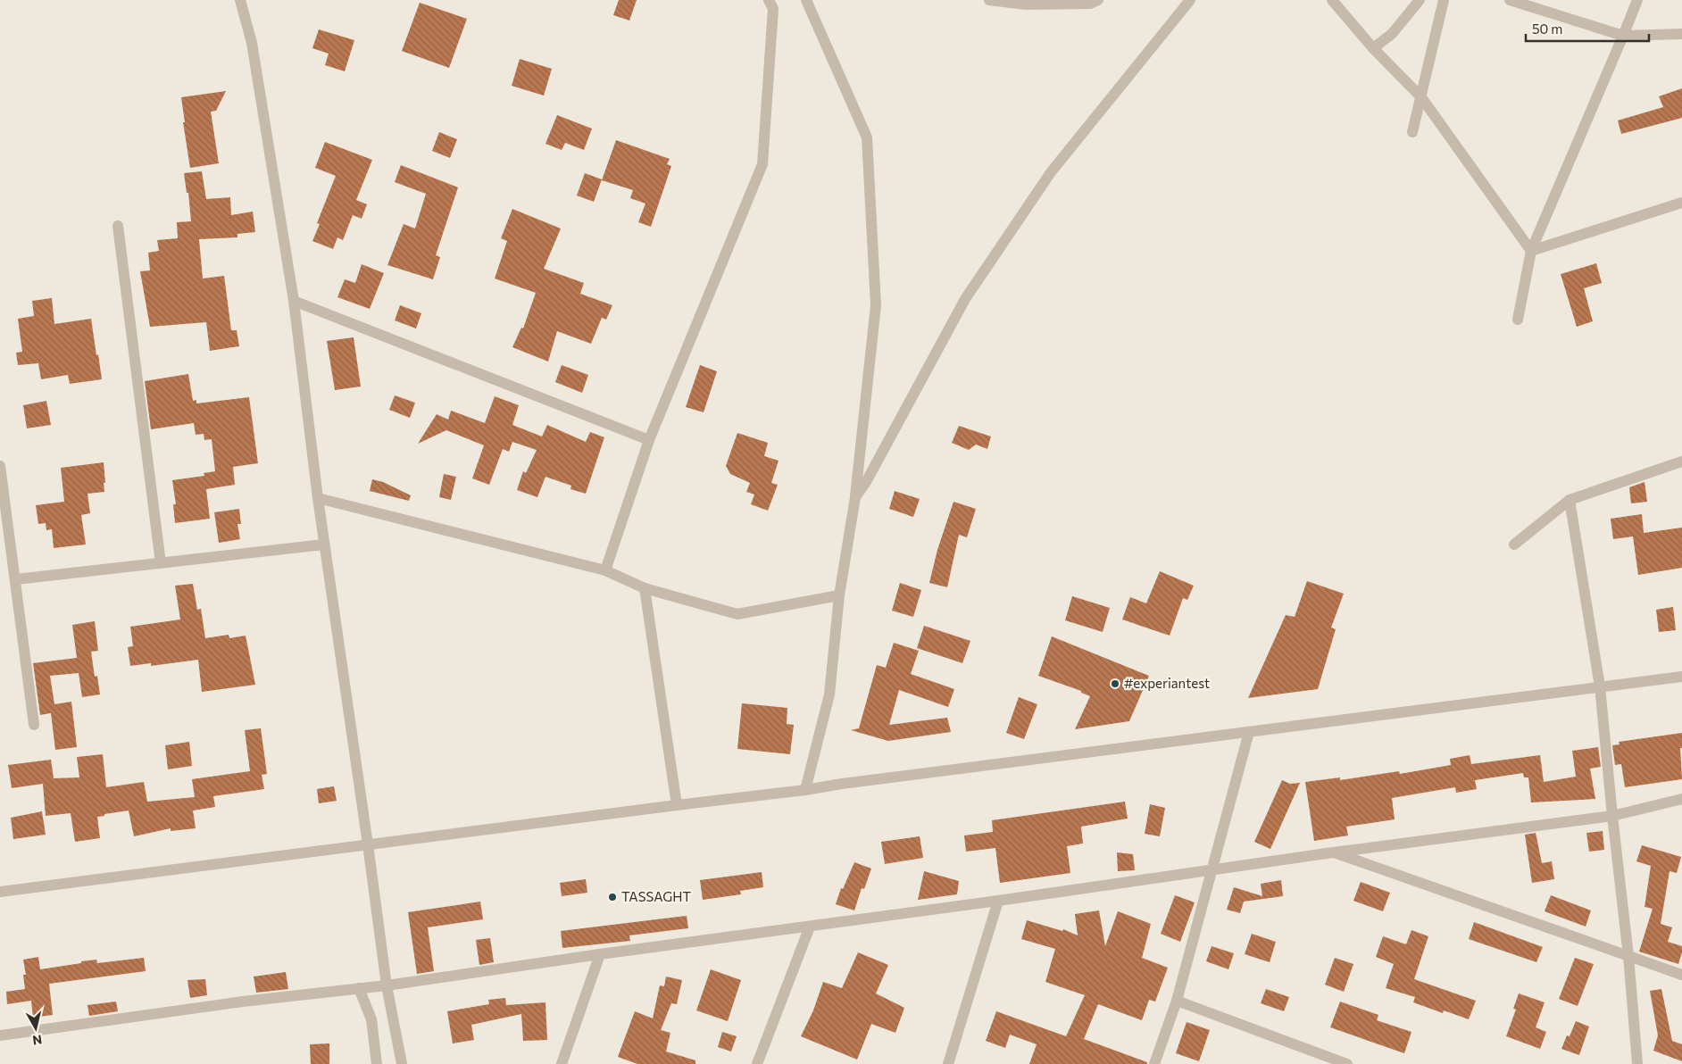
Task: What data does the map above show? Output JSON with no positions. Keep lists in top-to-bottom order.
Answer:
{
  "places": ["#experiantest", "TASSAGHT"],
  "scale_bar": "50 m",
  "north": "bottom"
}
